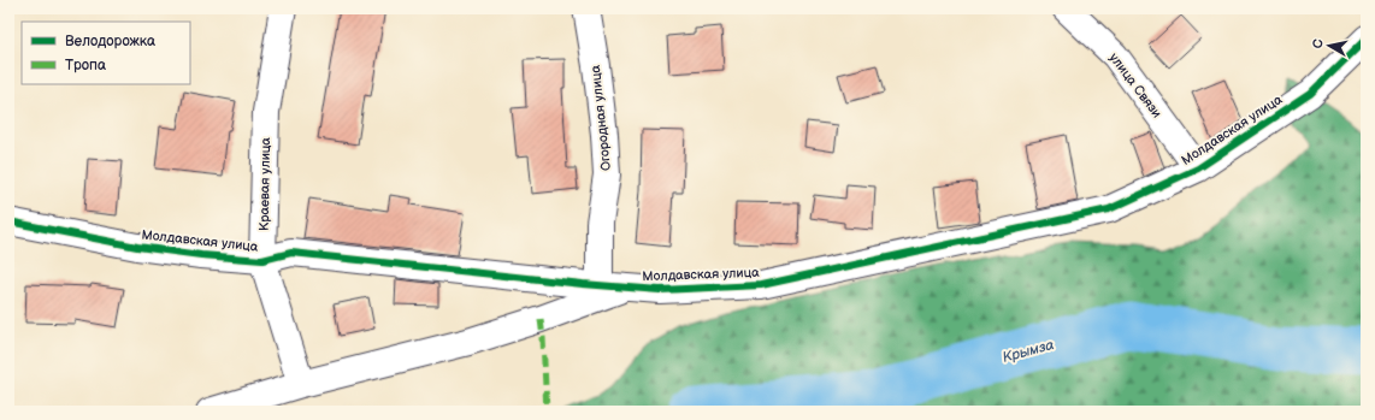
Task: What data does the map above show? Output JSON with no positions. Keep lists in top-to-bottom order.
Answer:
{
  "streets": {
    "street": [
      "улица Связи",
      "Огородная улица",
      "Молдавская улица",
      "Краевая улица"
    ]
  },
  "crossings": [
    ["улица Связи", "Молдавская улица"],
    ["Огородная улица", "Молдавская улица"],
    ["Молдавская улица", "Краевая улица"]
  ],
  "water": ["Крымза"],
  "legend": ["Велодорожка", "Тропа"],
  "north": "left"
}
